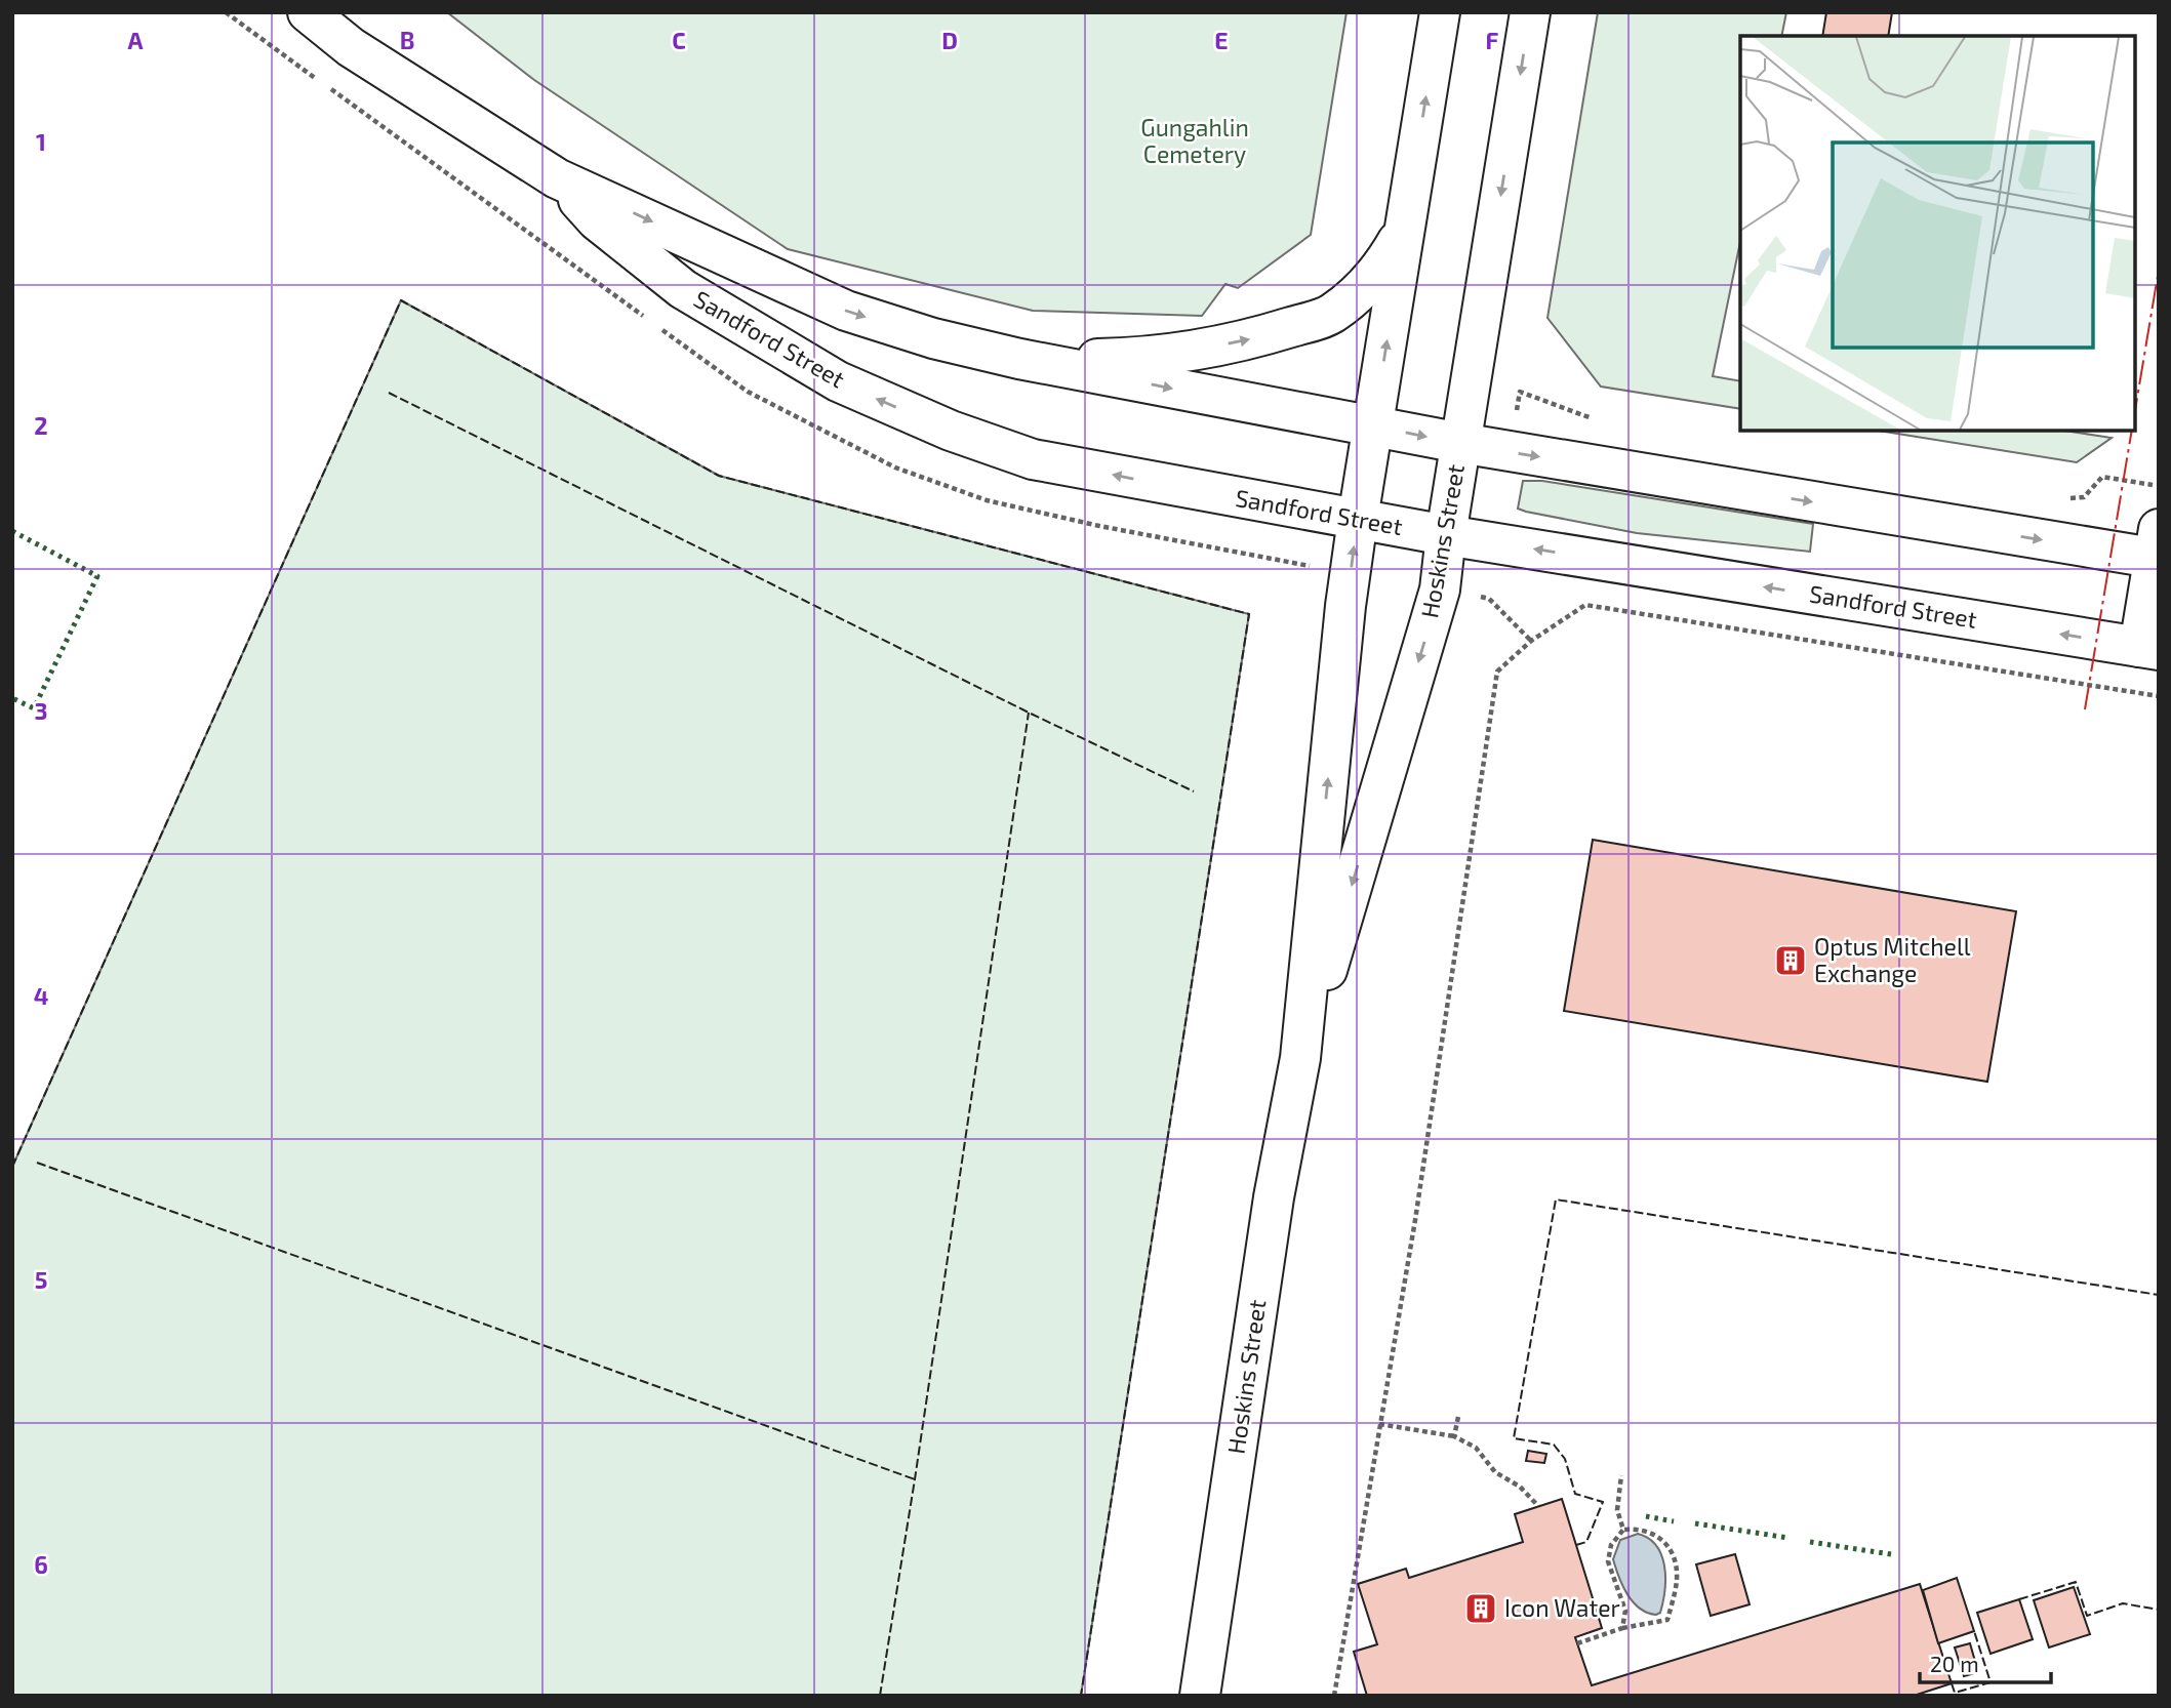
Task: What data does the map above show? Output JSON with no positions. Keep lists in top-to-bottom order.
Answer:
{
  "streets": {
    "main road": ["Sandford Street", "Hoskins Street"]
  },
  "crossings": [
    ["Sandford Street", "Hoskins Street"]
  ],
  "parks": ["Gungahlin Cemetery"],
  "places": {
    "building": ["Optus Mitchell Exchange", "Icon Water"]
  },
  "scale_bar": "20 m",
  "grid": {
    "columns": [
      "A",
      "B",
      "C",
      "D",
      "E",
      "F"
    ],
    "rows": [
      "1",
      "2",
      "3",
      "4",
      "5",
      "6"
    ]
  }
}
